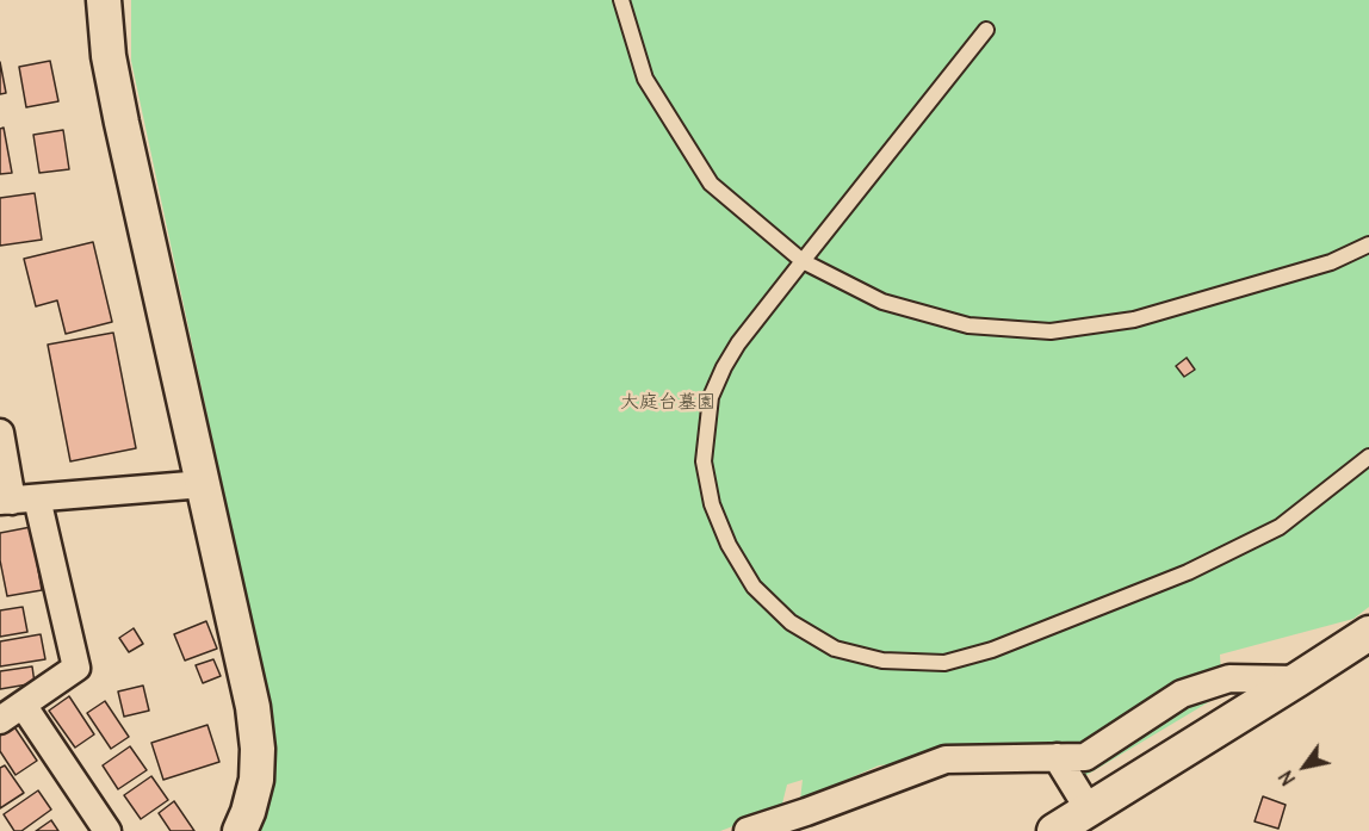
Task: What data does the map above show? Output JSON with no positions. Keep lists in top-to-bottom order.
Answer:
{
  "parks": ["大庭台墓園"],
  "north": "bottom left"
}
